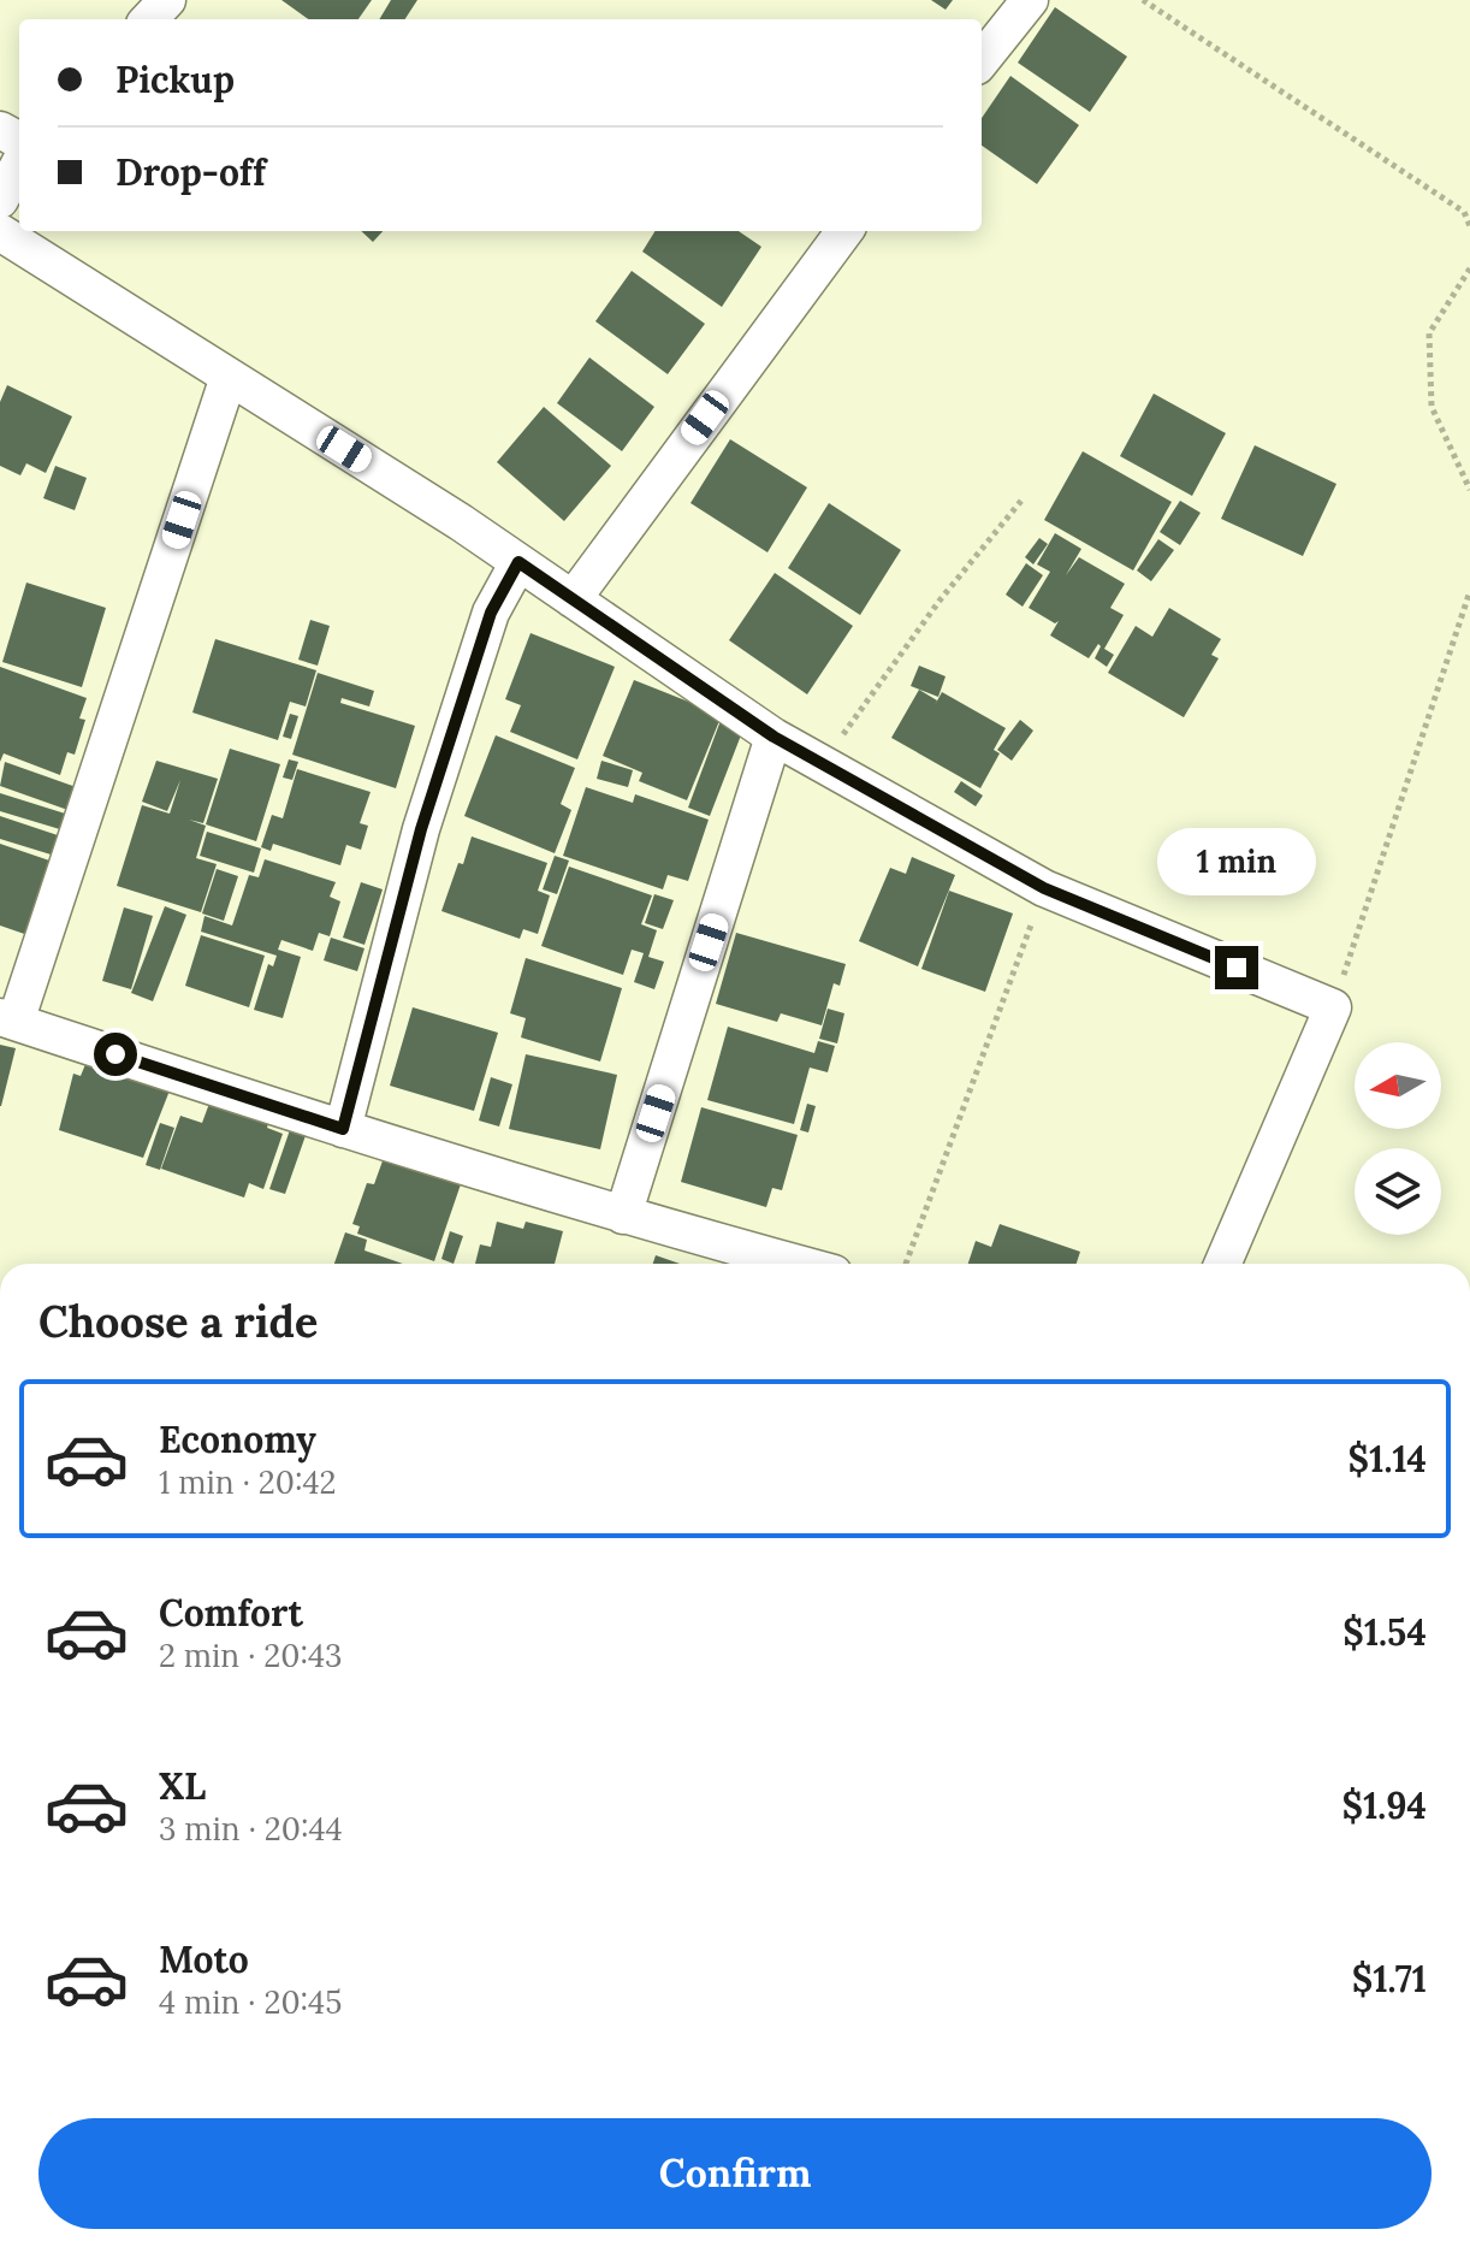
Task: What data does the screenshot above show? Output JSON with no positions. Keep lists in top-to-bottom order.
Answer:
{
  "north": "left",
  "page": {
    "banner": ["Pickup", "Drop-off"],
    "bubble": "1 min",
    "heading": "Choose a ride",
    "list": [
      {
        "name": "Economy",
        "note": "1 min · 20:42",
        "value": "$1.14"
      },
      {
        "name": "Comfort",
        "note": "2 min · 20:43",
        "value": "$1.54"
      },
      {
        "name": "XL",
        "note": "3 min · 20:44",
        "value": "$1.94"
      },
      {
        "name": "Moto",
        "note": "4 min · 20:45",
        "value": "$1.71"
      }
    ],
    "buttons": "Confirm"
  }
}
